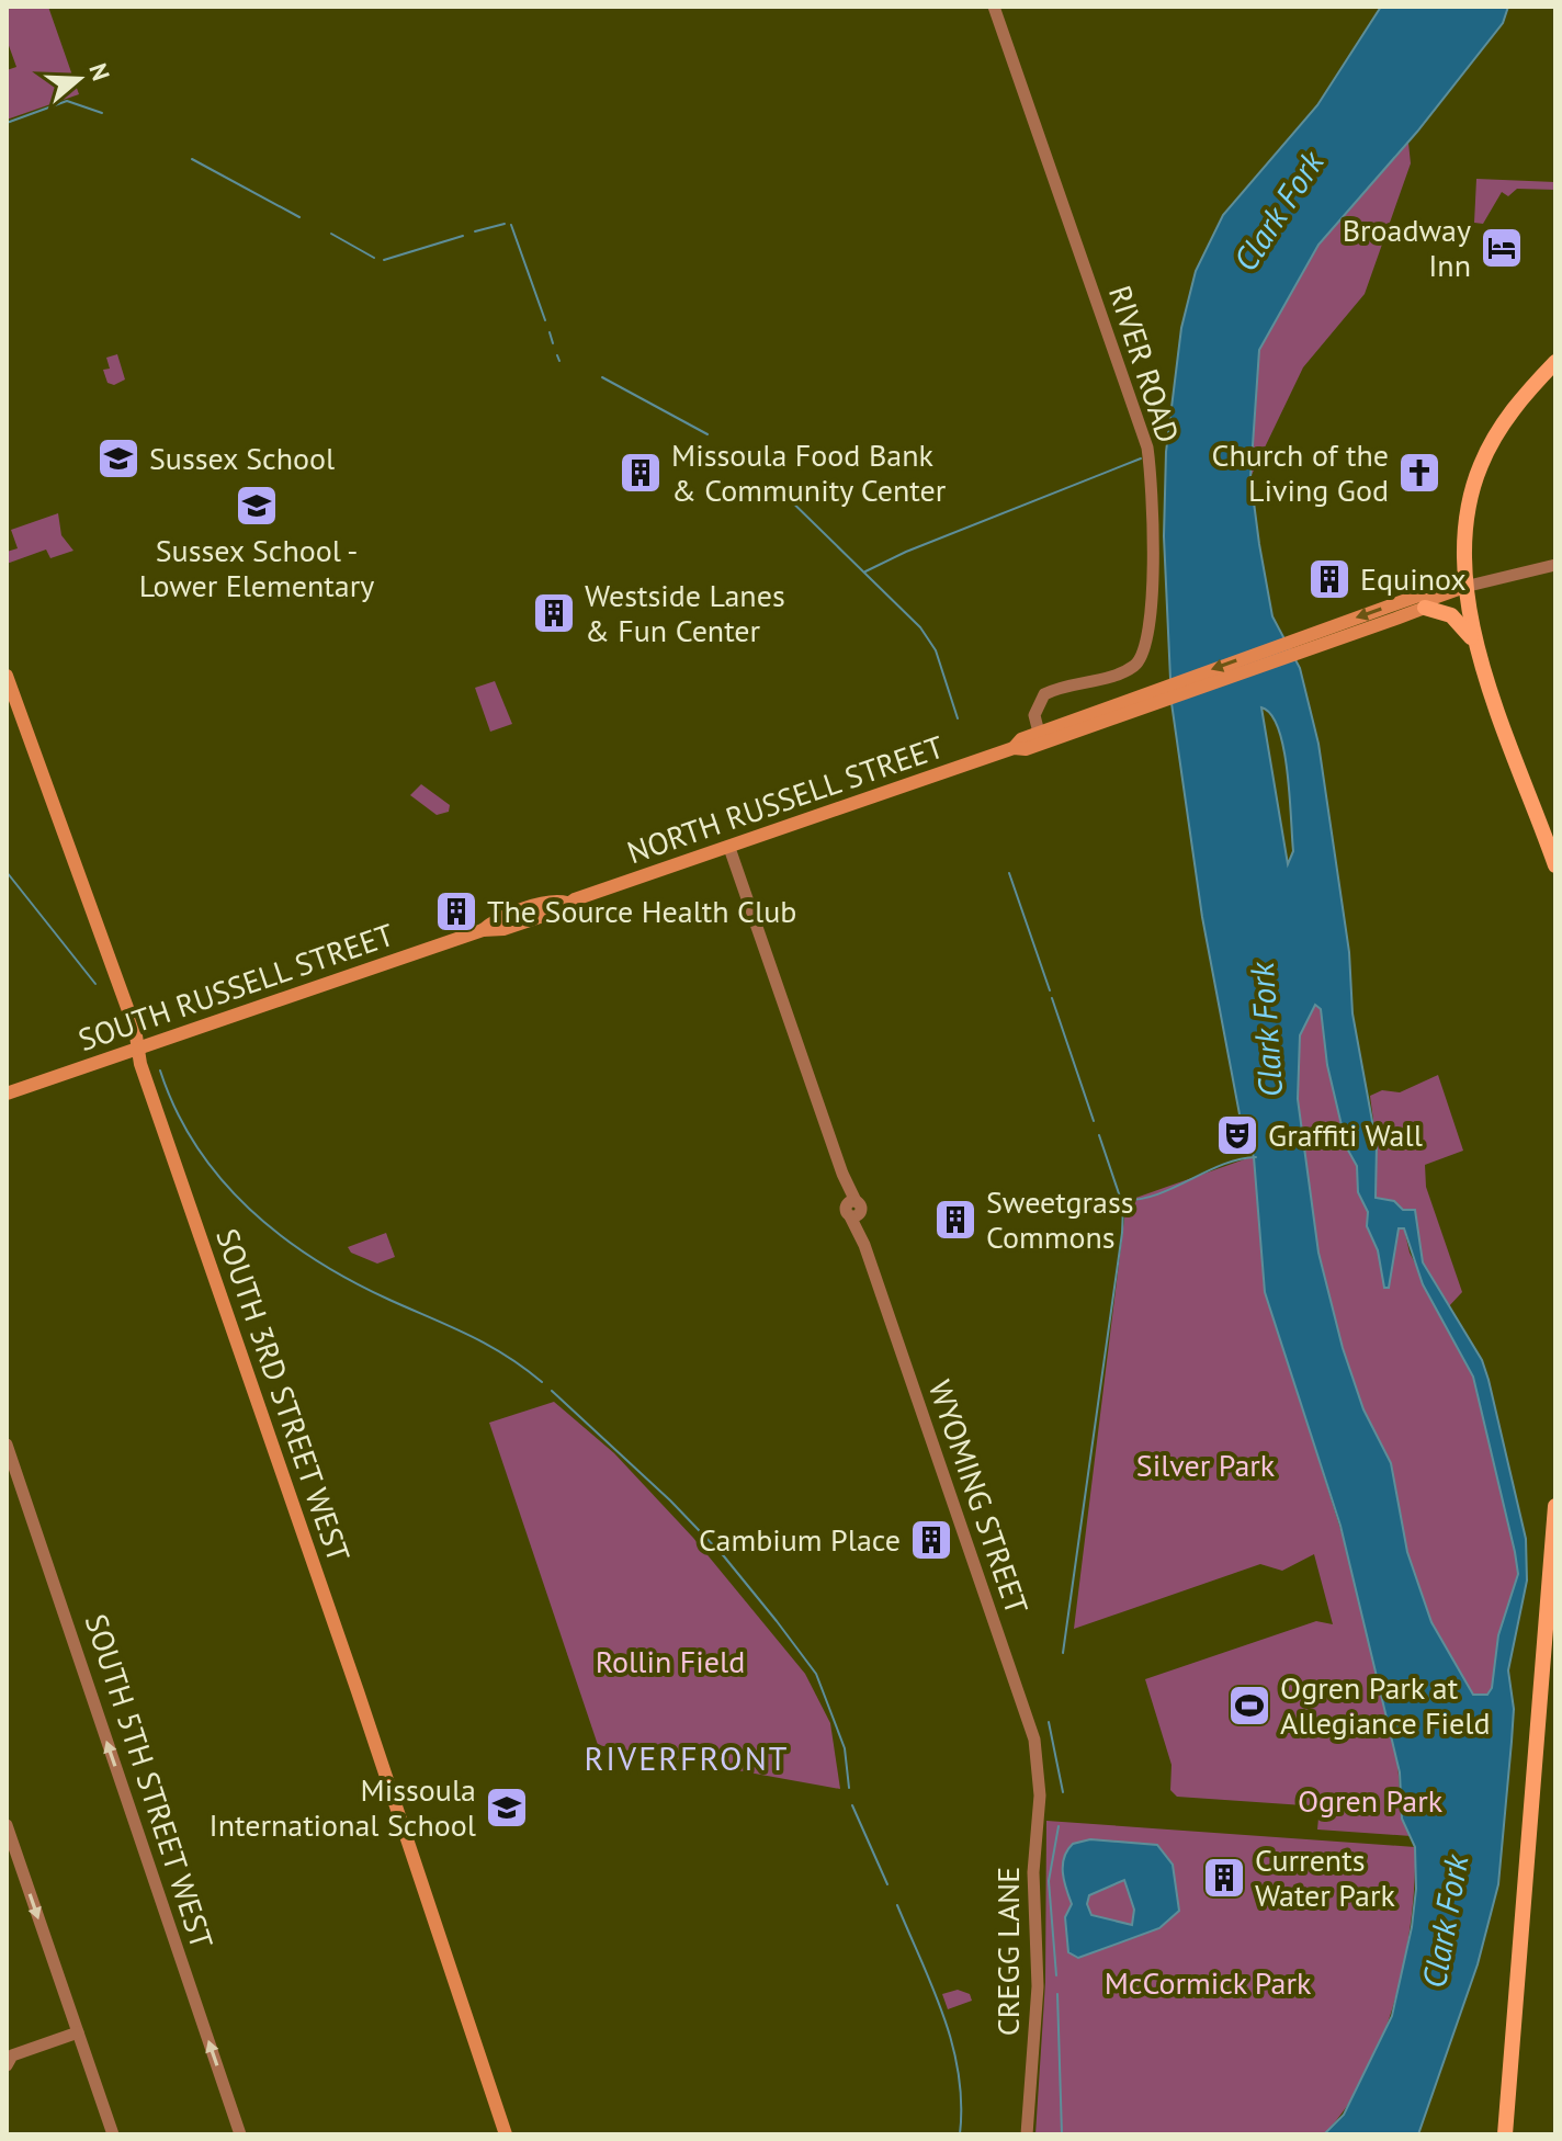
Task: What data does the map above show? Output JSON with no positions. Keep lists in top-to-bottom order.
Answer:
{
  "streets": {
    "main road": ["NORTH RUSSELL STREET", "SOUTH RUSSELL STREET", "SOUTH 3RD STREET WEST"],
    "street": [
      "RIVER ROAD",
      "WYOMING STREET",
      "SOUTH 5TH STREET WEST",
      "CREGG LANE"
    ]
  },
  "crossings": [
    ["RIVER ROAD", "NORTH RUSSELL STREET"],
    ["NORTH RUSSELL STREET", "SOUTH RUSSELL STREET"],
    ["NORTH RUSSELL STREET", "WYOMING STREET"],
    ["SOUTH RUSSELL STREET", "SOUTH 3RD STREET WEST"],
    ["WYOMING STREET", "CREGG LANE"]
  ],
  "one_way": ["SOUTH 5TH STREET WEST"],
  "districts": ["RIVERFRONT"],
  "water": ["Clark Fork"],
  "parks": [
    "Silver Park",
    "Rollin Field",
    "Ogren Park",
    "McCormick Park"
  ],
  "places": {
    "hotel": ["Broadway Inn"],
    "school or university": ["Sussex School", "Sussex School - Lower Elementary", "Missoula International School"],
    "building": [
      "Missoula Food Bank & Community Center",
      "Equinox",
      "Westside Lanes & Fun Center",
      "The Source Health Club",
      "Sweetgrass Commons",
      "Cambium Place",
      "Currents Water Park"
    ],
    "church": ["Church of the Living God"],
    "theatre": ["Graffiti Wall"],
    "sports": ["Ogren Park at Allegiance Field"]
  },
  "north": "right"
}
